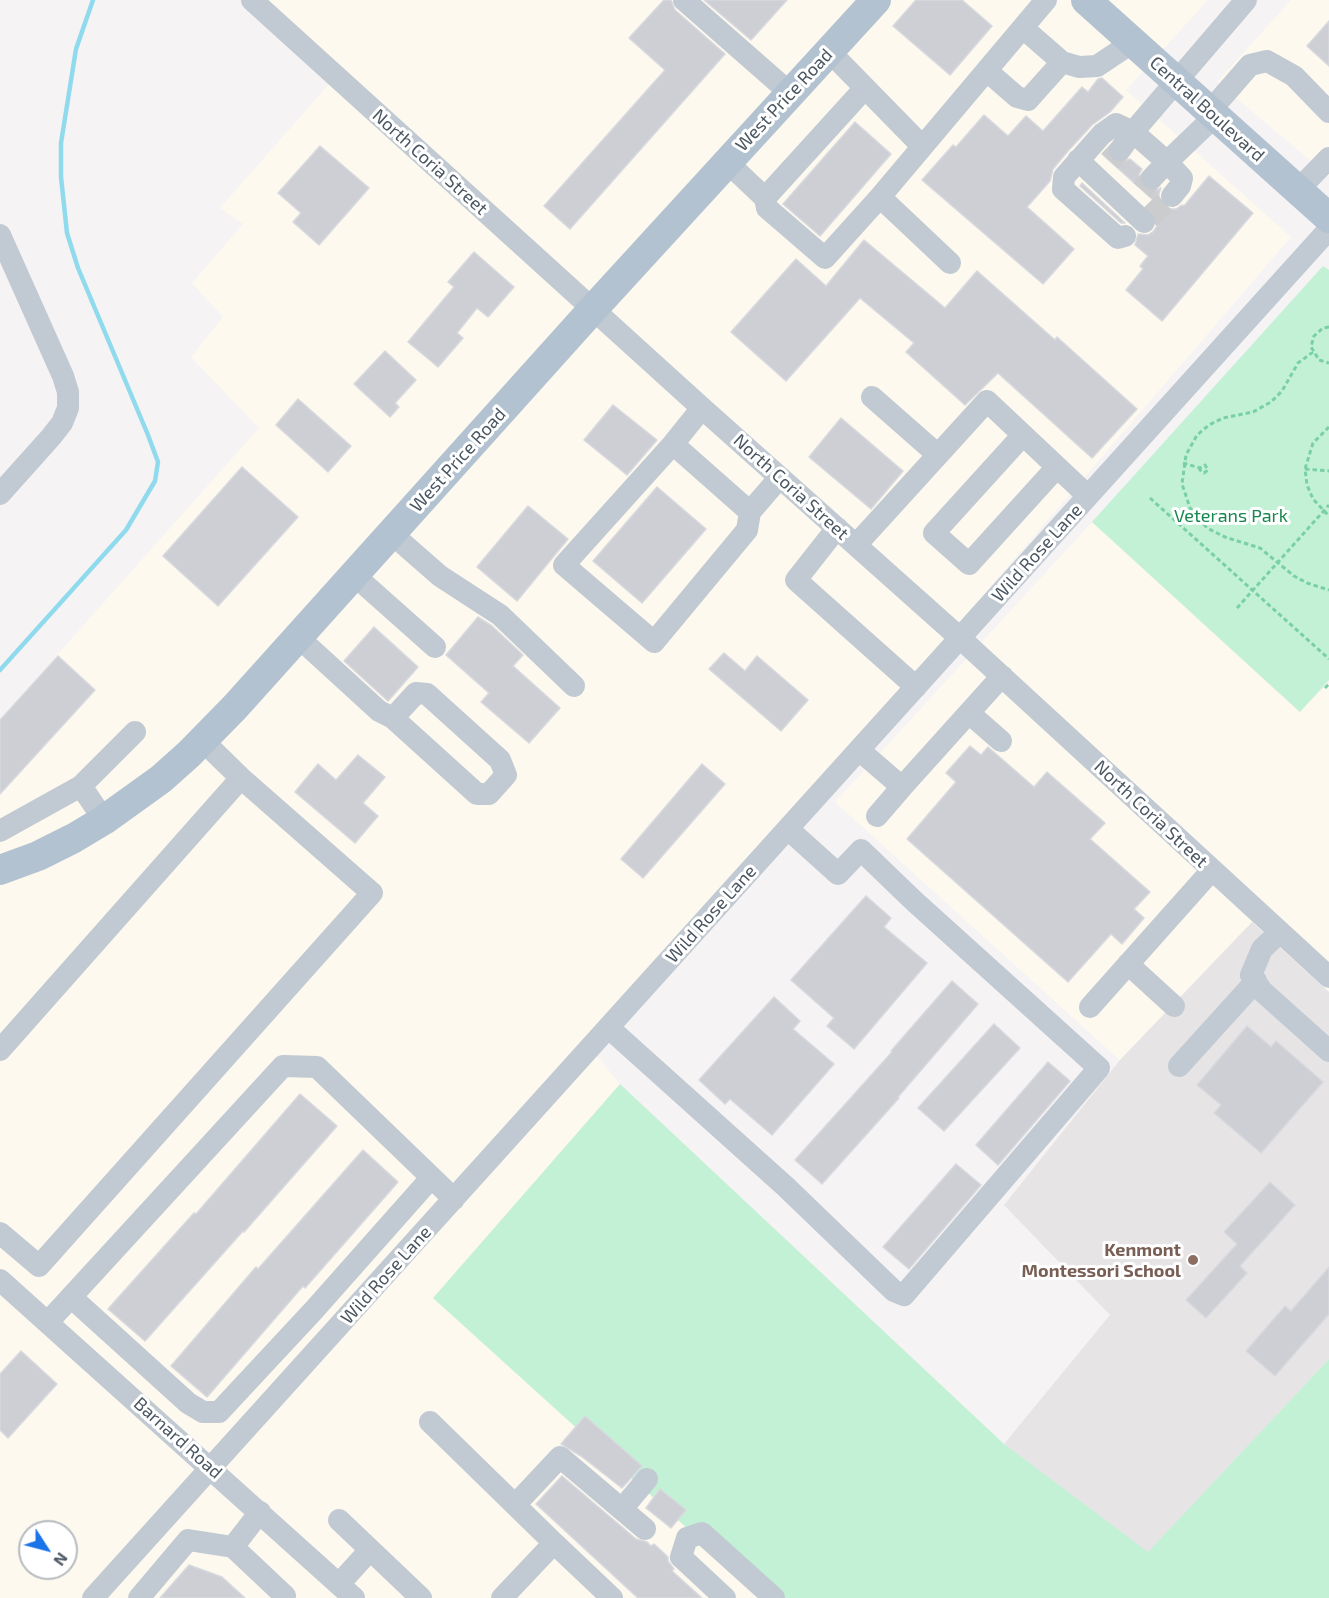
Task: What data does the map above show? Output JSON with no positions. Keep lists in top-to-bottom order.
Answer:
{
  "streets": {
    "main road": ["West Price Road", "Central Boulevard"],
    "street": ["North Coria Street", "Wild Rose Lane", "Barnard Road"]
  },
  "crossings": [
    ["West Price Road", "North Coria Street"],
    ["North Coria Street", "Wild Rose Lane"],
    ["Wild Rose Lane", "Barnard Road"]
  ],
  "parks": ["Veterans Park"],
  "places": ["Kenmont Montessori School"],
  "north": "bottom right"
}
